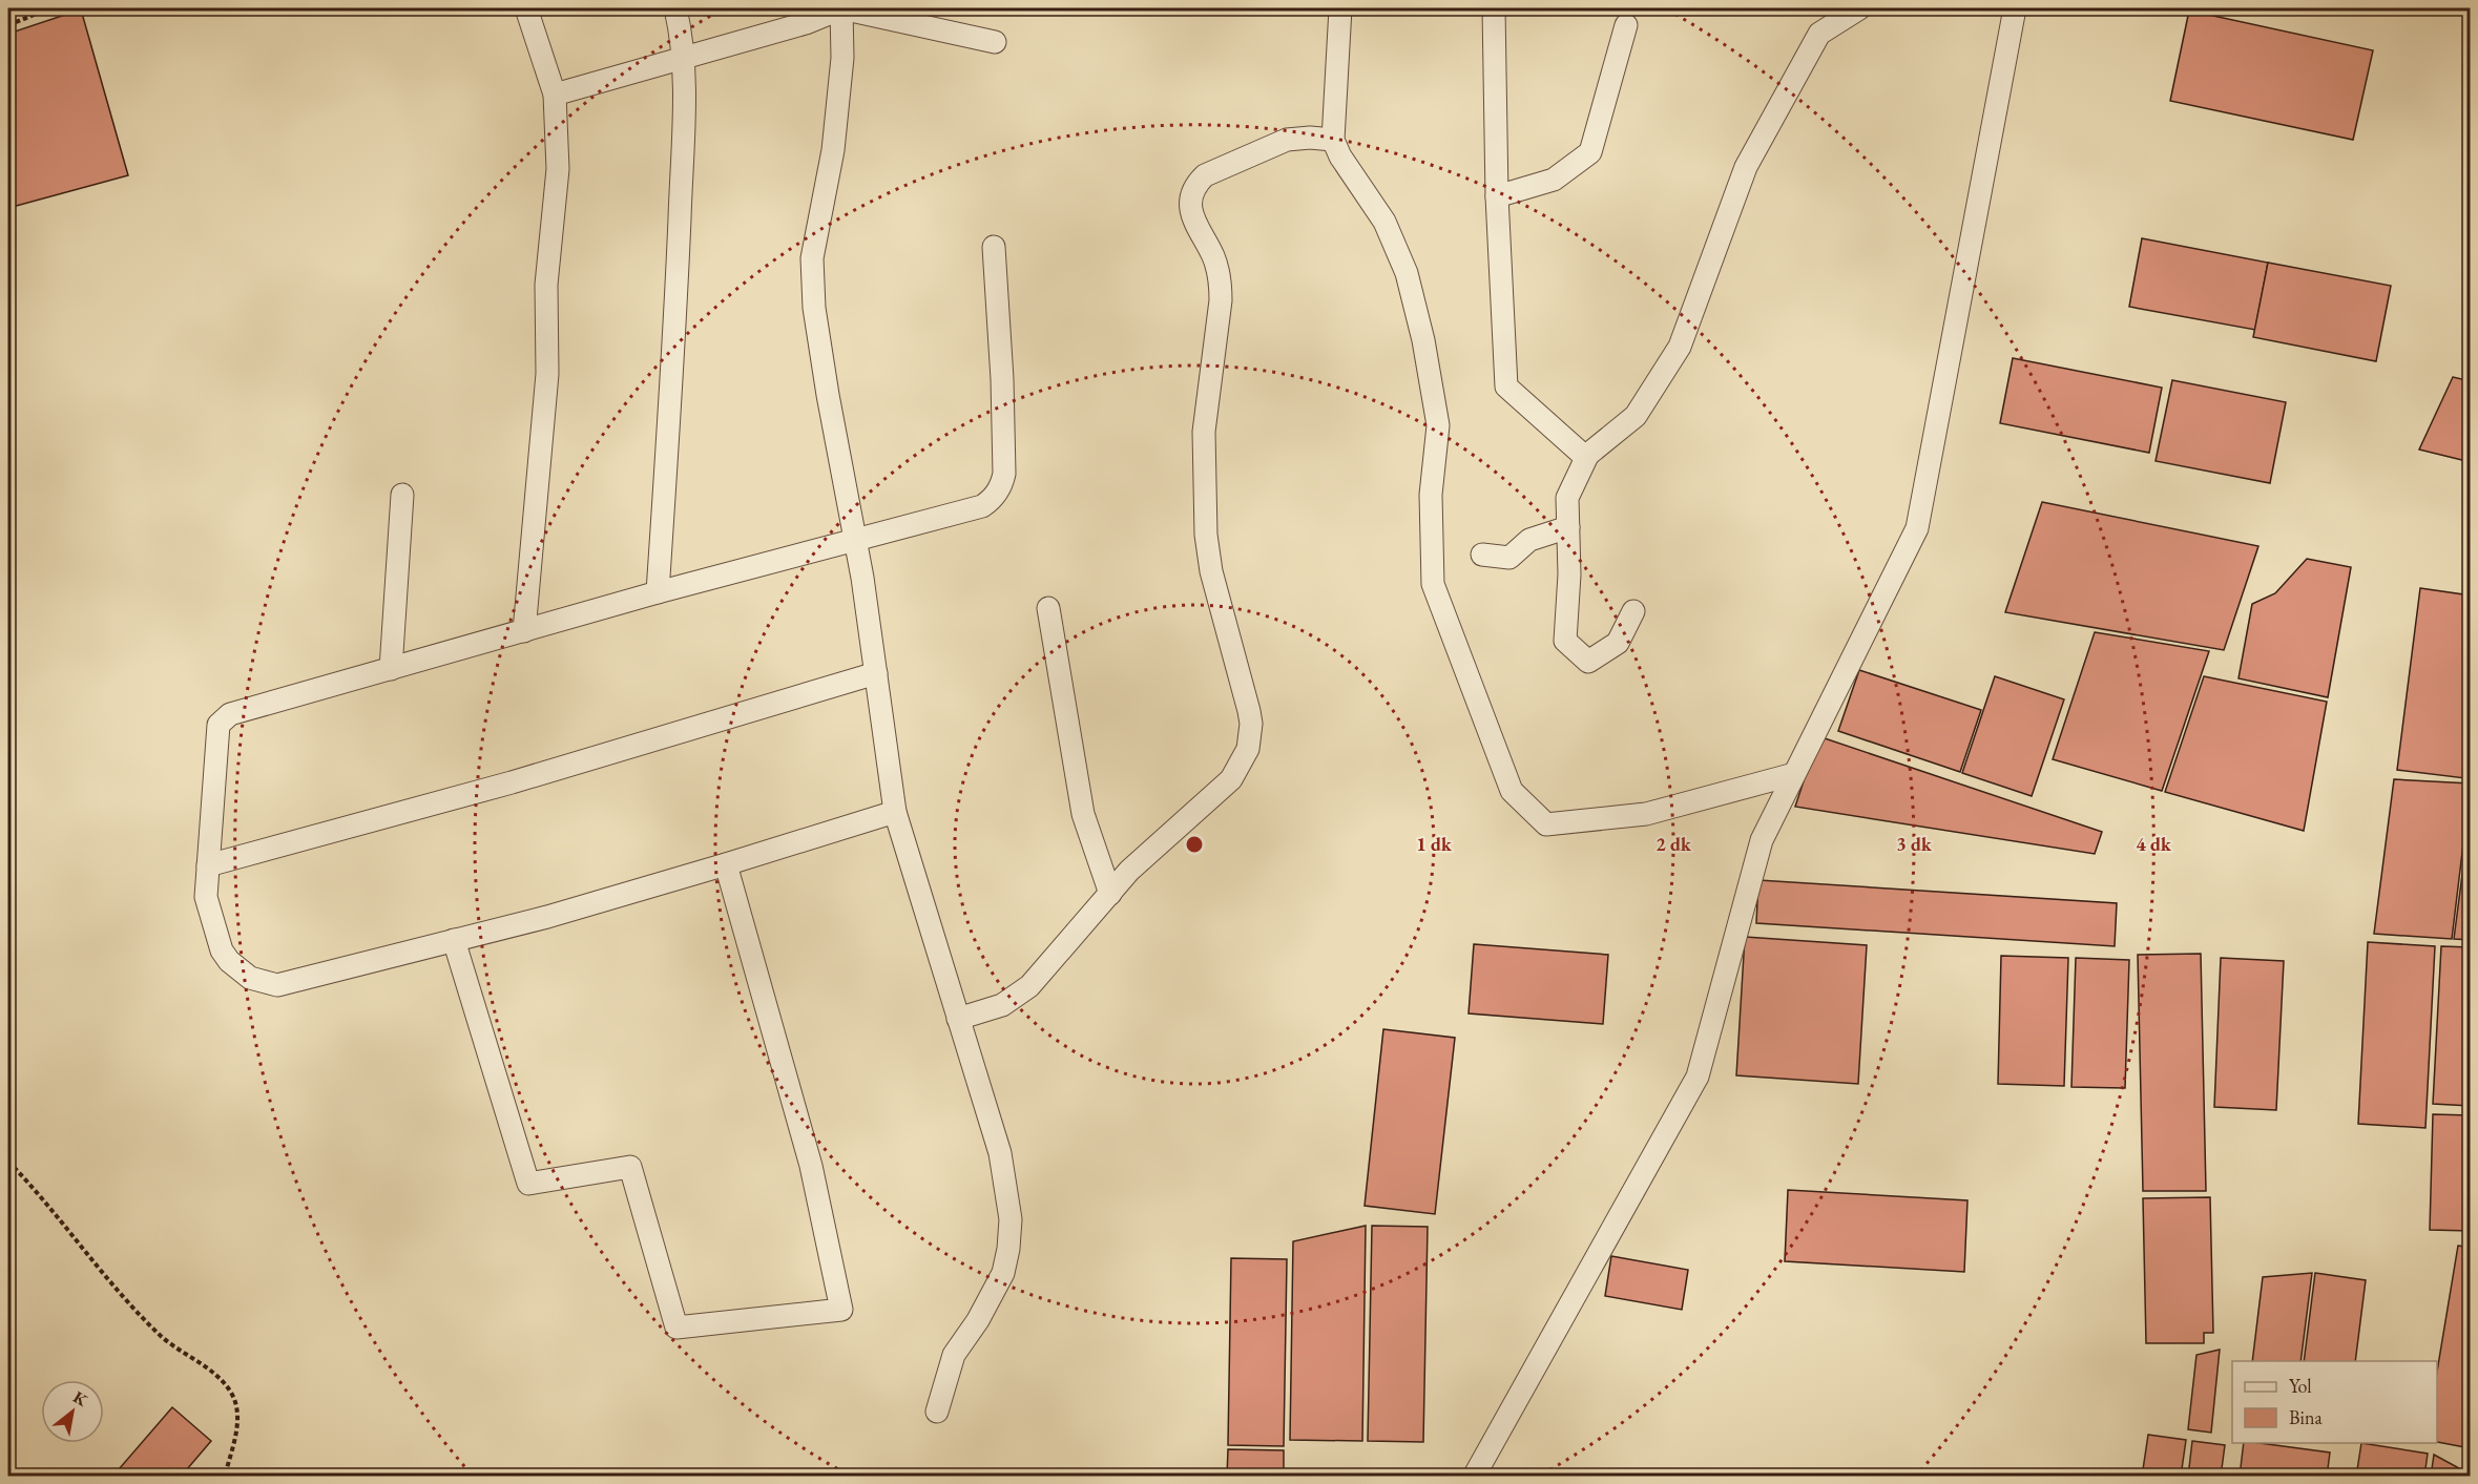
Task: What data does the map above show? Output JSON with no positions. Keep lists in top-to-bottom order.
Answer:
{
  "legend": ["Yol", "Bina"],
  "north": "top right",
  "rings": [
    "1 dk",
    "2 dk",
    "3 dk",
    "4 dk"
  ]
}
